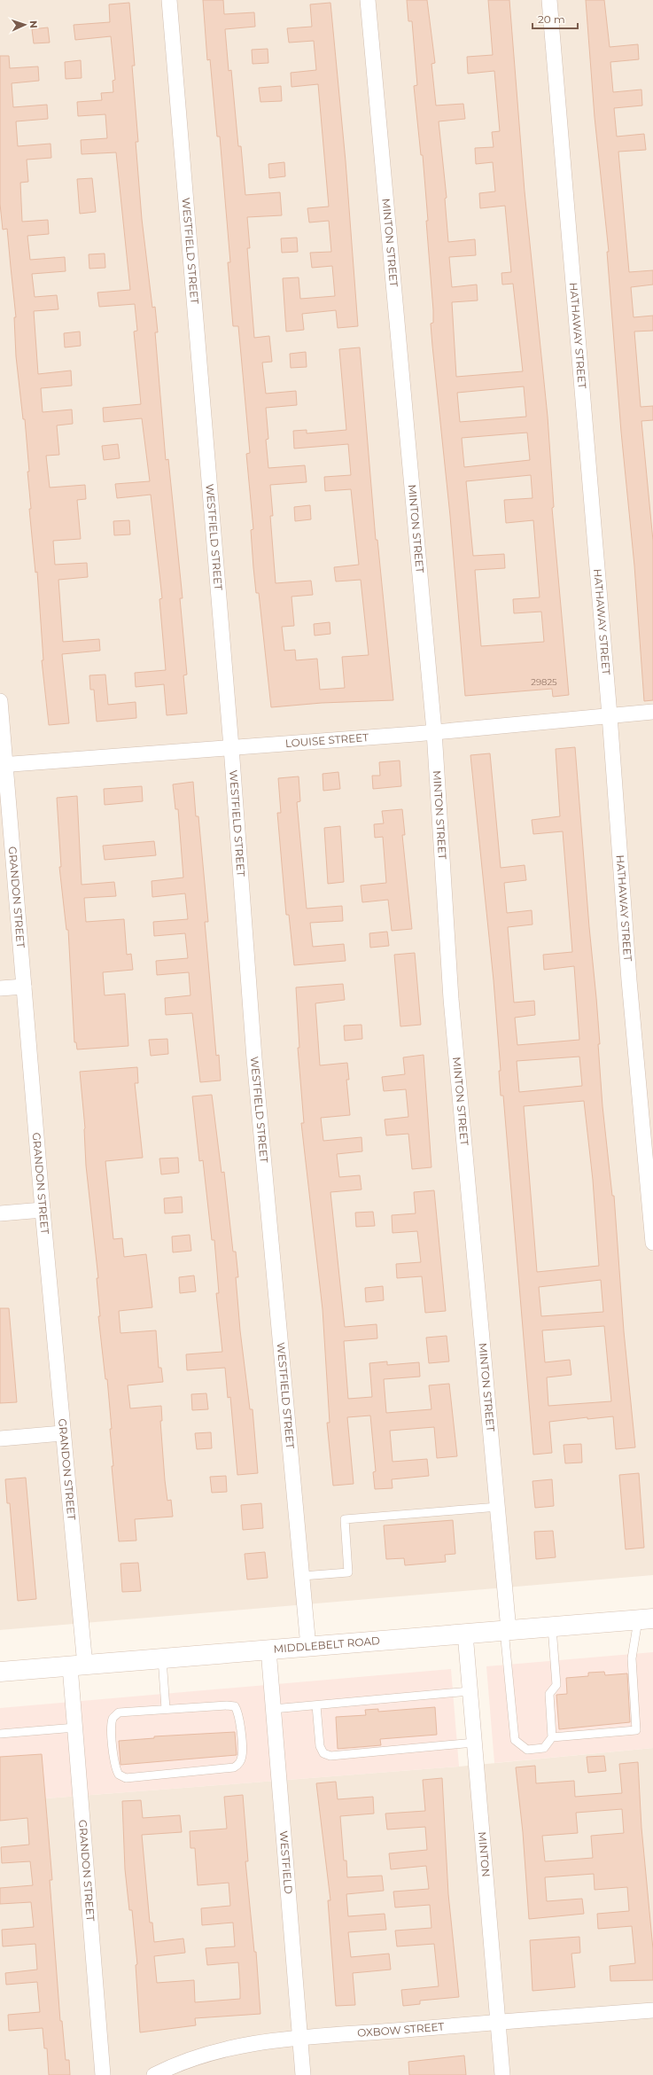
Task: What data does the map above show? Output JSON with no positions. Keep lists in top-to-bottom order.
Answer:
{
  "streets": {
    "main road": ["MIDDLEBELT ROAD"],
    "street": [
      "MINTON STREET",
      "WESTFIELD STREET",
      "HATHAWAY STREET",
      "LOUISE STREET",
      "GRANDON STREET",
      "MINTON",
      "WESTFIELD",
      "OXBOW STREET"
    ]
  },
  "crossings": [
    ["MINTON STREET", "LOUISE STREET"],
    ["MINTON STREET", "MIDDLEBELT ROAD"],
    ["WESTFIELD STREET", "LOUISE STREET"],
    ["WESTFIELD STREET", "MIDDLEBELT ROAD"],
    ["HATHAWAY STREET", "LOUISE STREET"],
    ["LOUISE STREET", "GRANDON STREET"],
    ["GRANDON STREET", "MIDDLEBELT ROAD"],
    ["MIDDLEBELT ROAD", "MINTON"],
    ["MIDDLEBELT ROAD", "WESTFIELD"],
    ["MINTON", "OXBOW STREET"],
    ["WESTFIELD", "OXBOW STREET"]
  ],
  "house_numbers": ["29825"],
  "scale_bar": "20 m",
  "north": "right"
}
